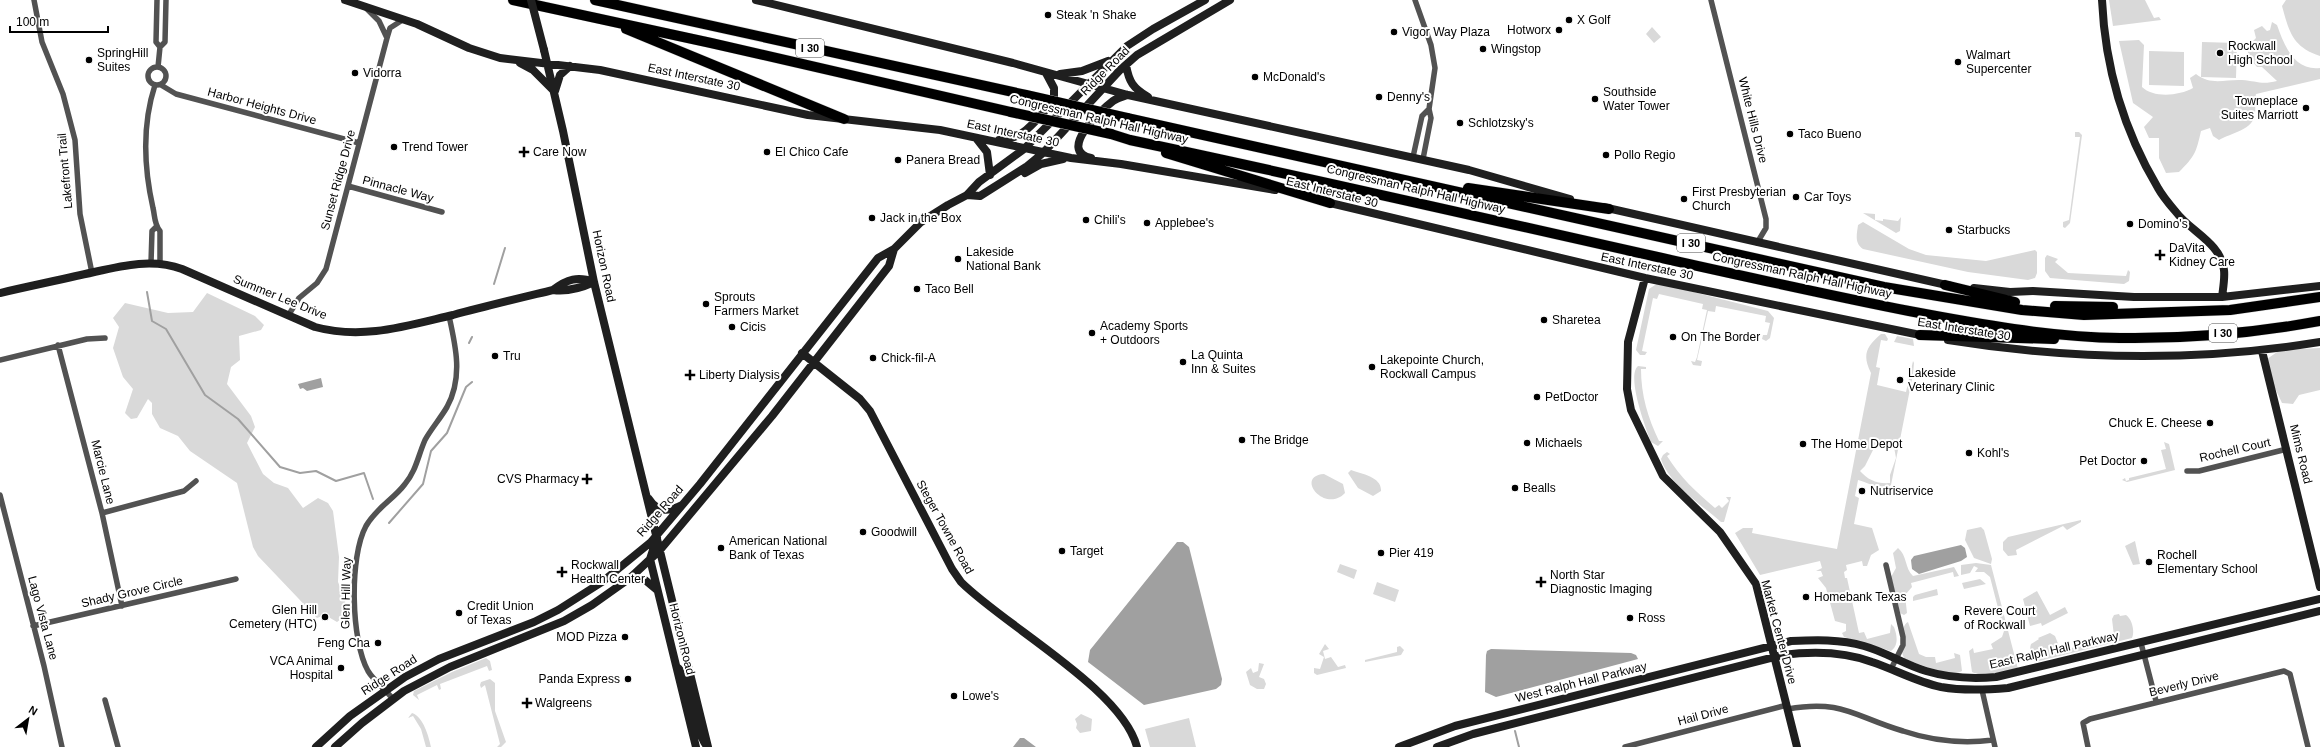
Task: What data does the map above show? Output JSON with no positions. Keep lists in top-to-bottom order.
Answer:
{
  "streets": {
    "highway": ["I 30", "Congressman Ralph Hall Highway"],
    "main road": [
      "Ridge Road",
      "East Interstate 30",
      "Horizon Road",
      "Summer Lee Drive",
      "Mims Road",
      "Steger Towne Road",
      "Market Center Drive",
      "East Ralph Hall Parkway",
      "West Ralph Hall Parkway"
    ],
    "street": [
      "Harbor Heights Drive",
      "White Hills Drive",
      "Lakefront Trail",
      "Sunset Ridge Drive",
      "Pinnacle Way",
      "Rochell Court",
      "Marcie Lane",
      "Shady Grove Circle",
      "Glen Hill Way",
      "Lago Vista Lane",
      "Beverly Drive",
      "Hail Drive"
    ]
  },
  "crossings": [
    ["Ridge Road", "East Interstate 30"],
    ["Ridge Road", "Horizon Road"],
    ["Ridge Road", "Steger Towne Road"],
    ["Ridge Road", "Glen Hill Way"],
    ["East Interstate 30", "Horizon Road"],
    ["East Interstate 30", "Mims Road"],
    ["East Interstate 30", "Market Center Drive"],
    ["Harbor Heights Drive", "Sunset Ridge Drive"],
    ["Lakefront Trail", "Summer Lee Drive"],
    ["Sunset Ridge Drive", "Pinnacle Way"],
    ["Sunset Ridge Drive", "Summer Lee Drive"],
    ["Horizon Road", "Summer Lee Drive"],
    ["Summer Lee Drive", "Glen Hill Way"],
    ["Rochell Court", "Mims Road"],
    ["Marcie Lane", "Shady Grove Circle"],
    ["Shady Grove Circle", "Lago Vista Lane"],
    ["Market Center Drive", "East Ralph Hall Parkway"],
    ["Market Center Drive", "West Ralph Hall Parkway"],
    ["Market Center Drive", "Hail Drive"],
    ["East Ralph Hall Parkway", "West Ralph Hall Parkway"]
  ],
  "places": {
    "other": [
      "Steak 'n Shake",
      "X Golf",
      "Hotworx",
      "Vigor Way Plaza",
      "Wingstop",
      "Rockwall High School",
      "SpringHill Suites",
      "Walmart Supercenter",
      "Vidorra",
      "McDonald's",
      "Denny's",
      "Southside Water Tower",
      "Towneplace Suites Marriott",
      "Schlotzsky's",
      "Taco Bueno",
      "Trend Tower",
      "El Chico Cafe",
      "Pollo Regio",
      "Panera Bread",
      "Car Toys",
      "First Presbyterian Church",
      "Jack in the Box",
      "Chili's",
      "Applebee's",
      "Domino's",
      "Starbucks",
      "Lakeside National Bank",
      "Taco Bell",
      "Sprouts Farmers Market",
      "Sharetea",
      "Cicis",
      "Academy Sports + Outdoors",
      "On The Border",
      "Tru",
      "Chick-fil-A",
      "La Quinta Inn & Suites",
      "Lakepointe Church, Rockwall Campus",
      "Lakeside Veterinary Clinic",
      "PetDoctor",
      "Chuck E. Cheese",
      "The Bridge",
      "Michaels",
      "The Home Depot",
      "Kohl's",
      "Pet Doctor",
      "Bealls",
      "Nutriservice",
      "Goodwill",
      "American National Bank of Texas",
      "Target",
      "Pier 419",
      "Rochell Elementary School",
      "Homebank Texas",
      "Credit Union of Texas",
      "Glen Hill Cemetery (HTC)",
      "Ross",
      "Revere Court of Rockwall",
      "MOD Pizza",
      "Feng Cha",
      "VCA Animal Hospital",
      "Panda Express",
      "Lowe's"
    ],
    "health": [
      "Care Now",
      "DaVita Kidney Care",
      "Liberty Dialysis",
      "CVS Pharmacy",
      "Rockwall Health Center",
      "North Star Diagnostic Imaging",
      "Walgreens"
    ]
  },
  "scale_bar": "100 m",
  "north": "top right"
}
